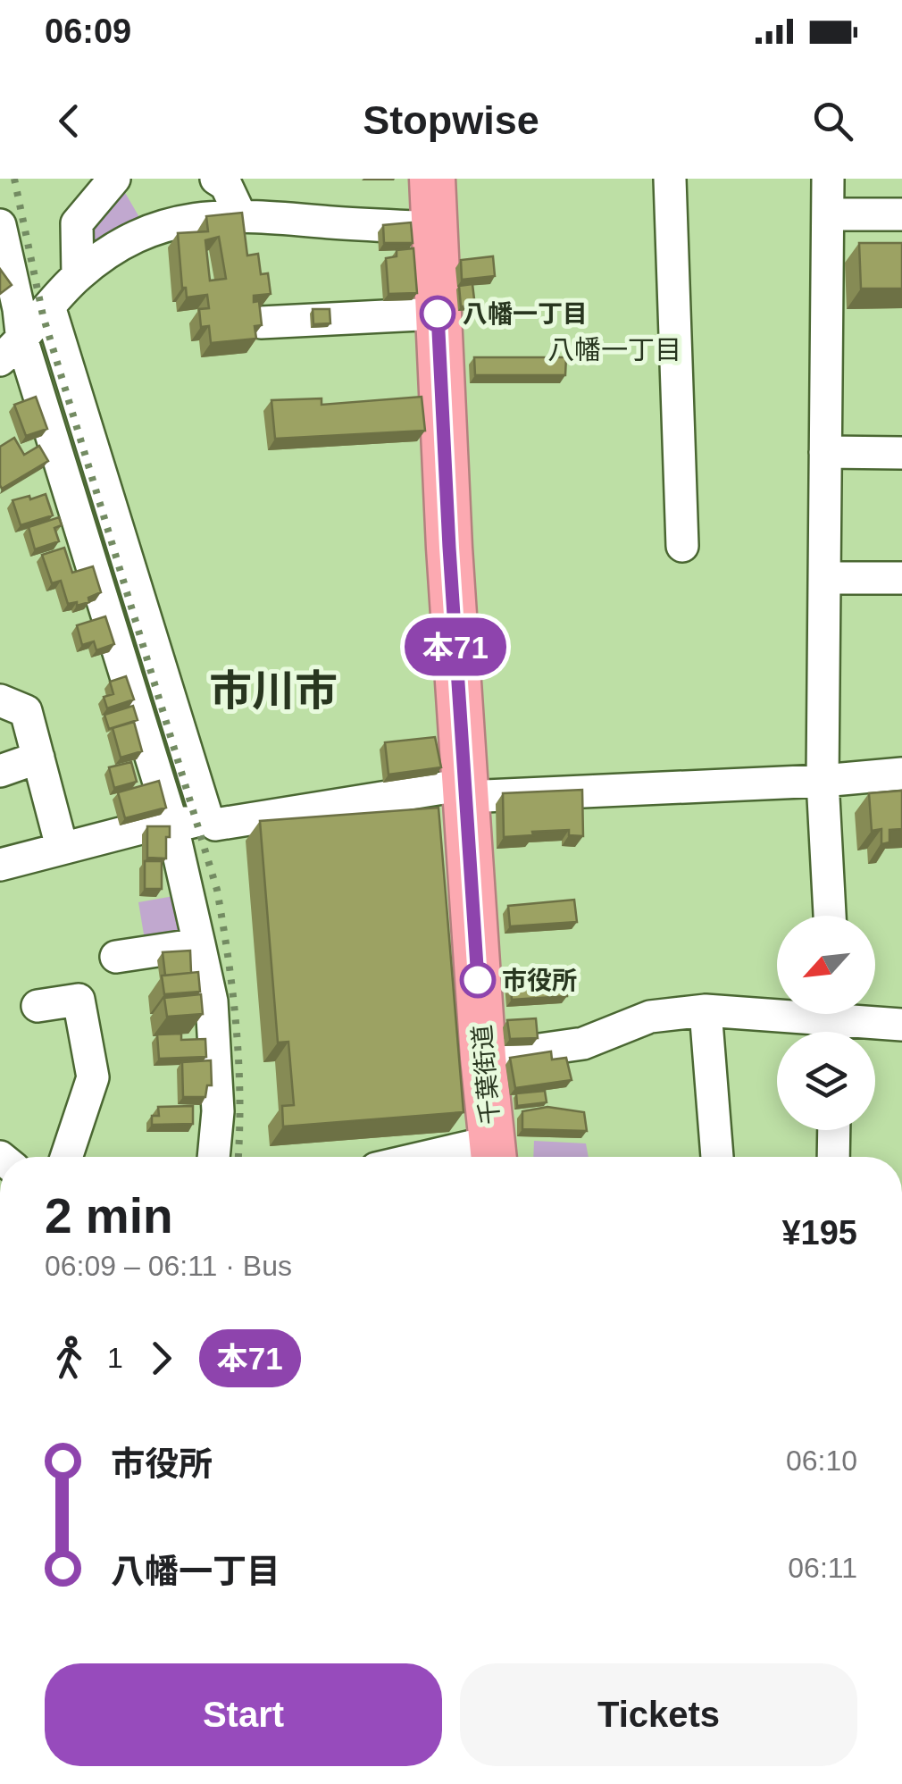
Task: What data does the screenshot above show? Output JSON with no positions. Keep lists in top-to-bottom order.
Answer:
{
  "streets": {
    "highway": ["千葉街道"]
  },
  "districts": ["八幡一丁目", "市川市"],
  "places": ["八幡一丁目", "市役所"],
  "lines": ["bus line 本71"],
  "north": "bottom left",
  "page": {
    "status": "06:09",
    "header": "Stopwise",
    "on_map": "本71",
    "heading": ["2 min", "06:09 – 06:11 · Bus", "¥195"],
    "legs": ["1", "本71"],
    "list": [
      {
        "name": "市役所",
        "value": "06:10"
      },
      {
        "name": "八幡一丁目",
        "value": "06:11"
      }
    ],
    "buttons": ["Start", "Tickets"]
  }
}
